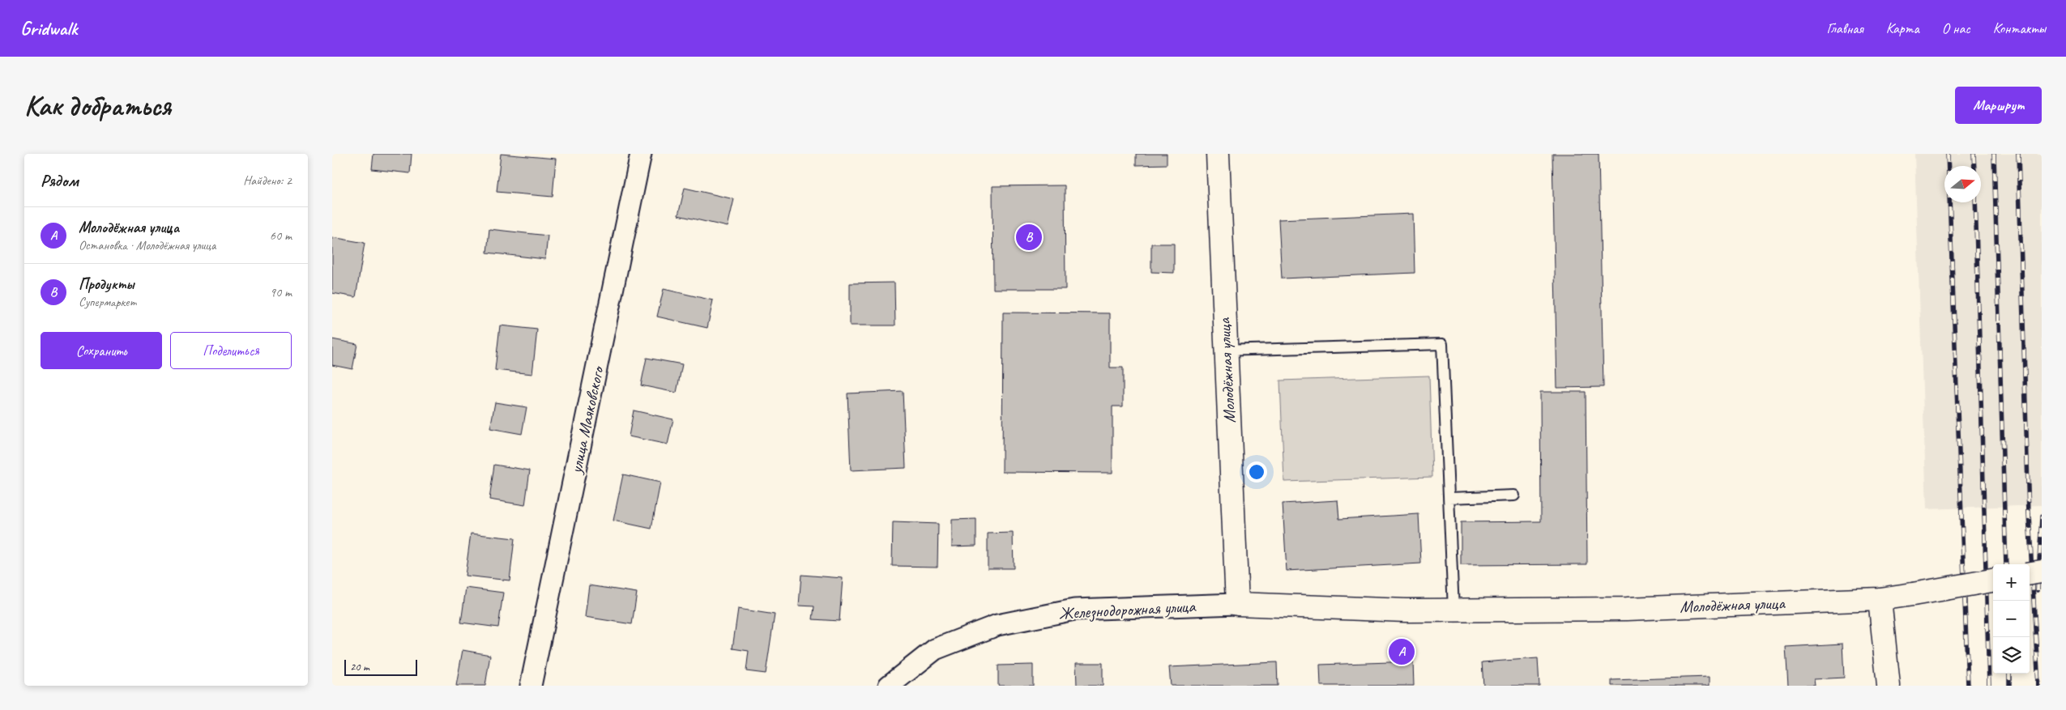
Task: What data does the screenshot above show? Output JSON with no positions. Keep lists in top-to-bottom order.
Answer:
{
  "streets": {
    "street": ["Молодёжная улица", "улица Маяковского", "Железнодорожная улица"]
  },
  "crossings": [
    ["Молодёжная улица", "Железнодорожная улица"]
  ],
  "scale_bar": "20 m",
  "north": "right",
  "page": {
    "header": "Gridwalk",
    "nav": [
      "Главная",
      "Карта",
      "О нас",
      "Контакты"
    ],
    "buttons": [
      "Маршрут",
      ["Сохранить", "Поделиться"]
    ],
    "title": "Как добраться",
    "heading": ["Рядом", "Найдено: 2"],
    "list": [
      {
        "mark": "A",
        "name": "Молодёжная улица",
        "note": "Остановка · Молодёжная улица",
        "value": "60 m"
      },
      {
        "mark": "B",
        "name": "Продукты",
        "note": "Супермаркет",
        "value": "90 m"
      }
    ],
    "pins": ["B", "A"],
    "map_buttons": ["+", "−"],
    "scale": "20 m"
  }
}
